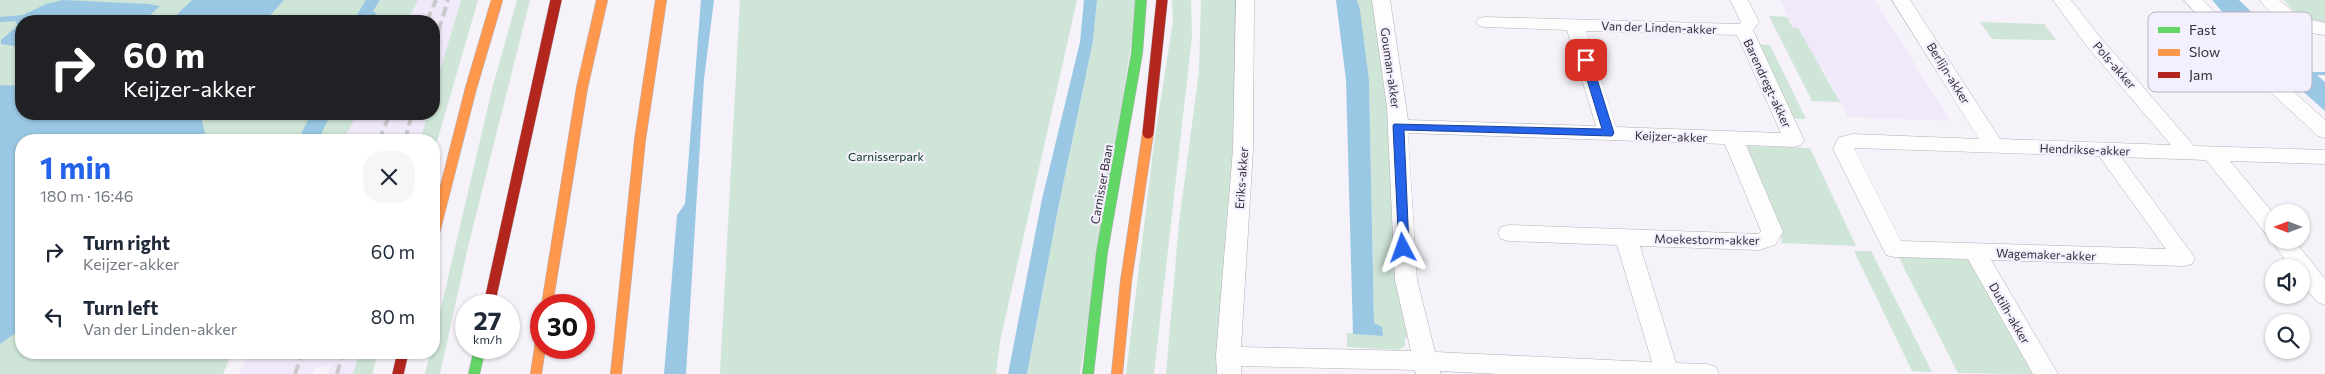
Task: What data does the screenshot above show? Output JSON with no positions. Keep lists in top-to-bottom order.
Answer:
{
  "streets": {
    "main road": ["Carnisser Baan"],
    "street": [
      "Van der Linden-akker",
      "Pols-akker",
      "Gouman-akker",
      "Berlijn-akker",
      "Barendregt-akker",
      "Keijzer-akker",
      "Hendrikse-akker",
      "Eriks-akker",
      "Moekestorm-akker",
      "Wagemaker-akker",
      "Dutilh-akker"
    ]
  },
  "crossings": [
    ["Van der Linden-akker", "Barendregt-akker"],
    ["Pols-akker", "Hendrikse-akker"],
    ["Gouman-akker", "Keijzer-akker"],
    ["Gouman-akker", "Eriks-akker"],
    ["Berlijn-akker", "Hendrikse-akker"],
    ["Barendregt-akker", "Keijzer-akker"],
    ["Keijzer-akker", "Moekestorm-akker"],
    ["Hendrikse-akker", "Wagemaker-akker"],
    ["Wagemaker-akker", "Dutilh-akker"]
  ],
  "parks": ["Carnisserpark"],
  "legend": ["Fast", "Slow", "Jam"],
  "north": "left",
  "page": {
    "turn": ["60 m", "Keijzer-akker"],
    "heading": ["1 min", "180 m · 16:46"],
    "list": [
      {
        "name": "Turn right",
        "note": "Keijzer-akker",
        "value": "60 m"
      },
      {
        "name": "Turn left",
        "note": "Van der Linden-akker",
        "value": "80 m"
      }
    ],
    "speed": "27 km/h",
    "limit": "30"
  }
}
